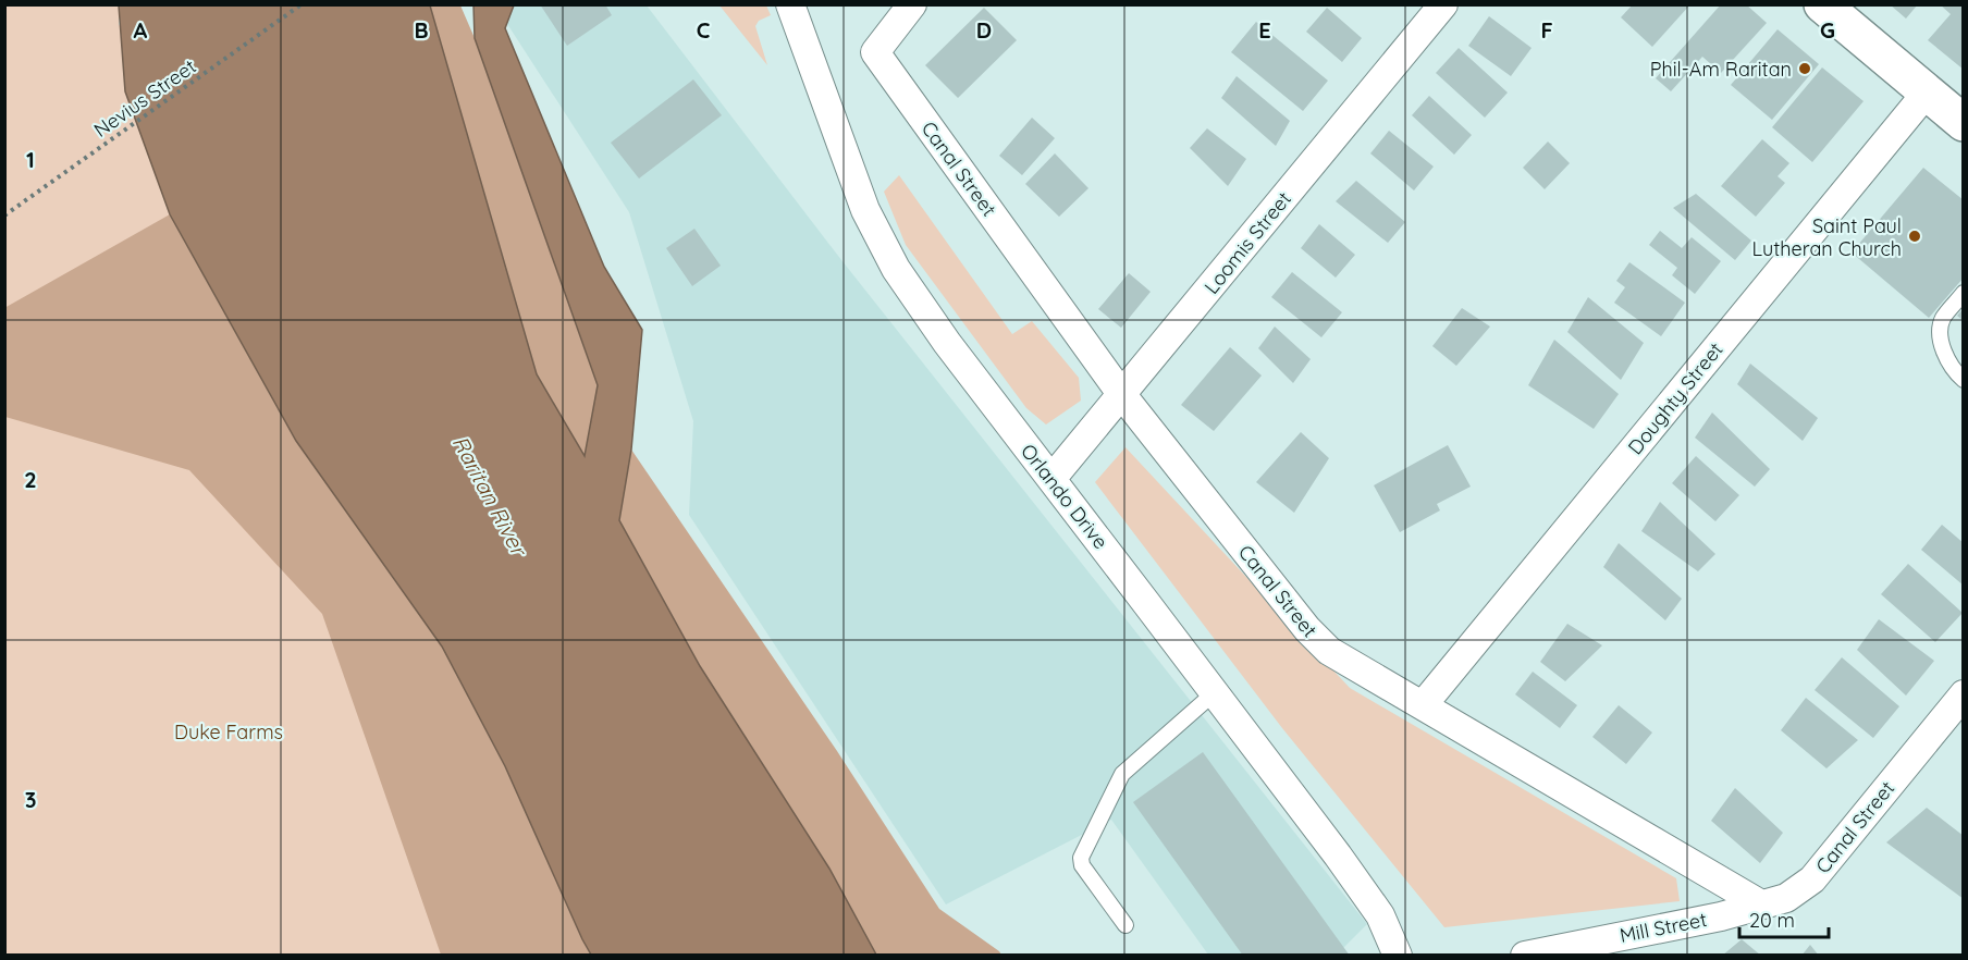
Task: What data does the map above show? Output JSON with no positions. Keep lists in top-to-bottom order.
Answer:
{
  "streets": {
    "street": [
      "Canal Street",
      "Loomis Street",
      "Doughty Street",
      "Orlando Drive",
      "Mill Street"
    ],
    "path": ["Nevius Street"]
  },
  "crossings": [
    ["Canal Street", "Loomis Street"],
    ["Canal Street", "Doughty Street"],
    ["Canal Street", "Mill Street"],
    ["Loomis Street", "Orlando Drive"]
  ],
  "water": ["Raritan River"],
  "parks": ["Duke Farms"],
  "places": ["Phil-Am Raritan", "Saint Paul Lutheran Church"],
  "scale_bar": "20 m",
  "grid": {
    "columns": [
      "A",
      "B",
      "C",
      "D",
      "E",
      "F",
      "G"
    ],
    "rows": ["1", "2", "3"]
  }
}
